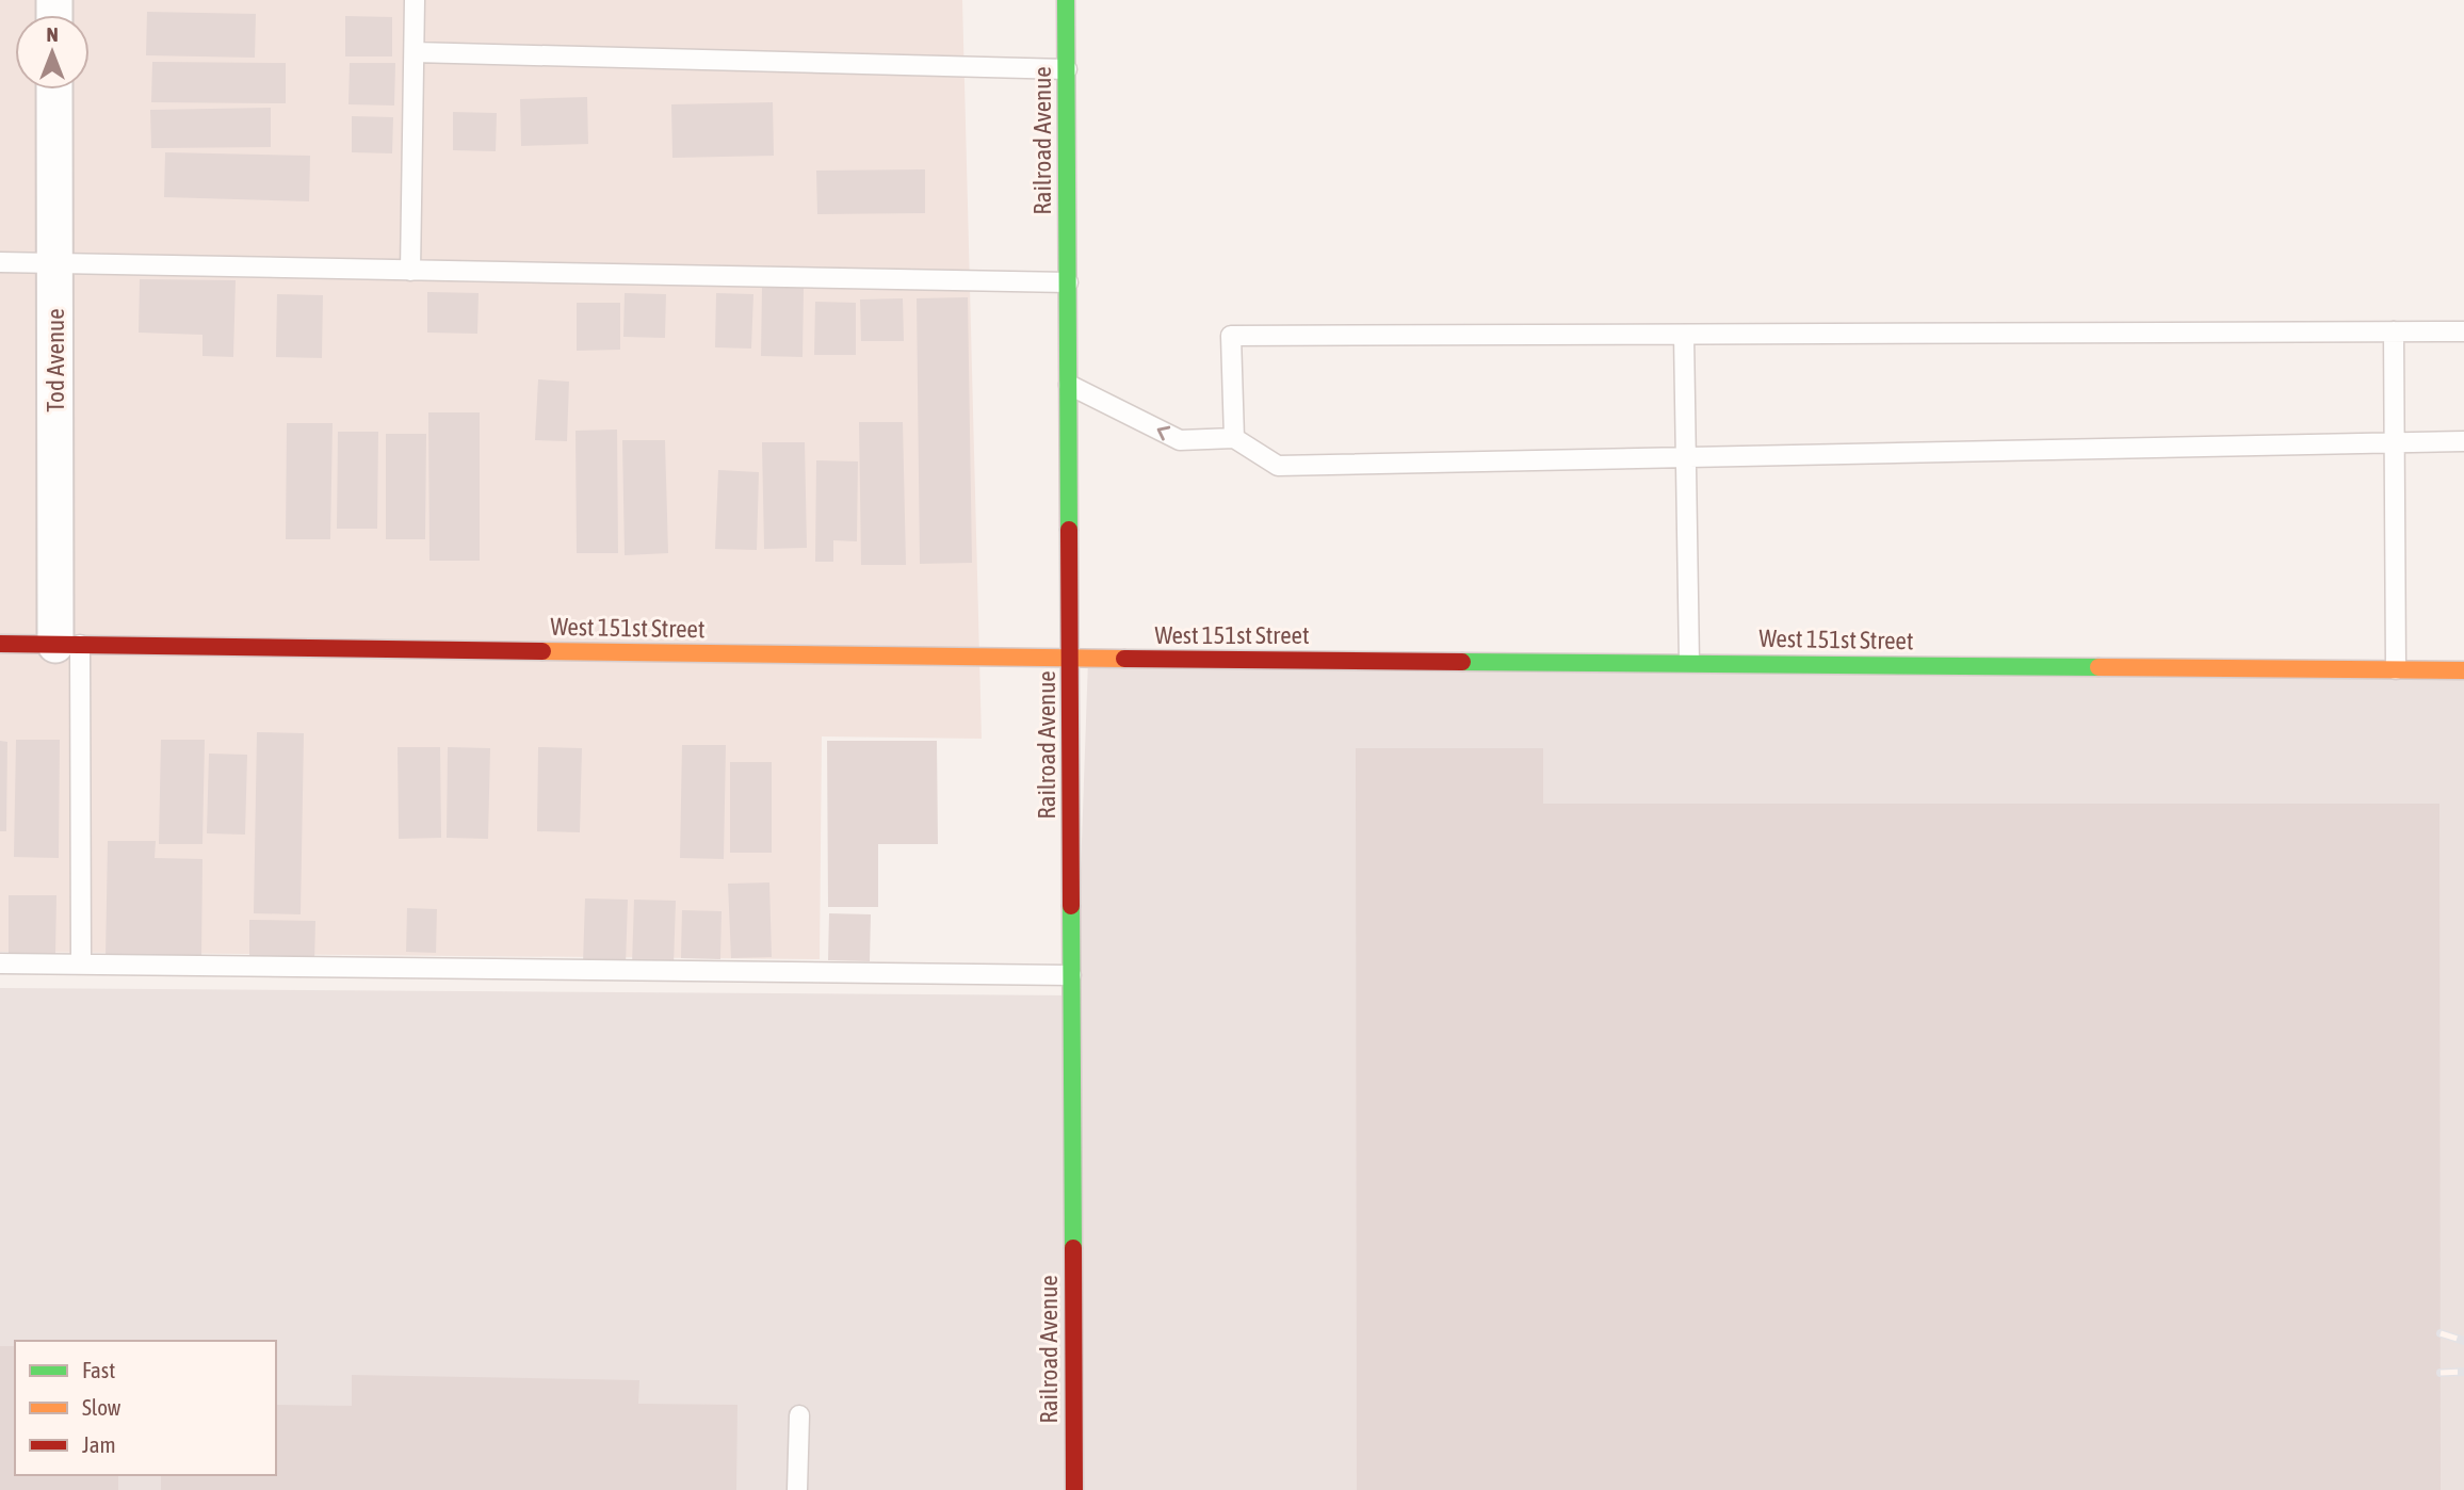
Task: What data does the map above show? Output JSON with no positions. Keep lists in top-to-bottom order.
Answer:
{
  "streets": {
    "street": ["Railroad Avenue", "Tod Avenue", "West 151st Street"]
  },
  "crossings": [
    ["Railroad Avenue", "West 151st Street"],
    ["Tod Avenue", "West 151st Street"]
  ],
  "legend": ["Fast", "Slow", "Jam"],
  "north": "top"
}
